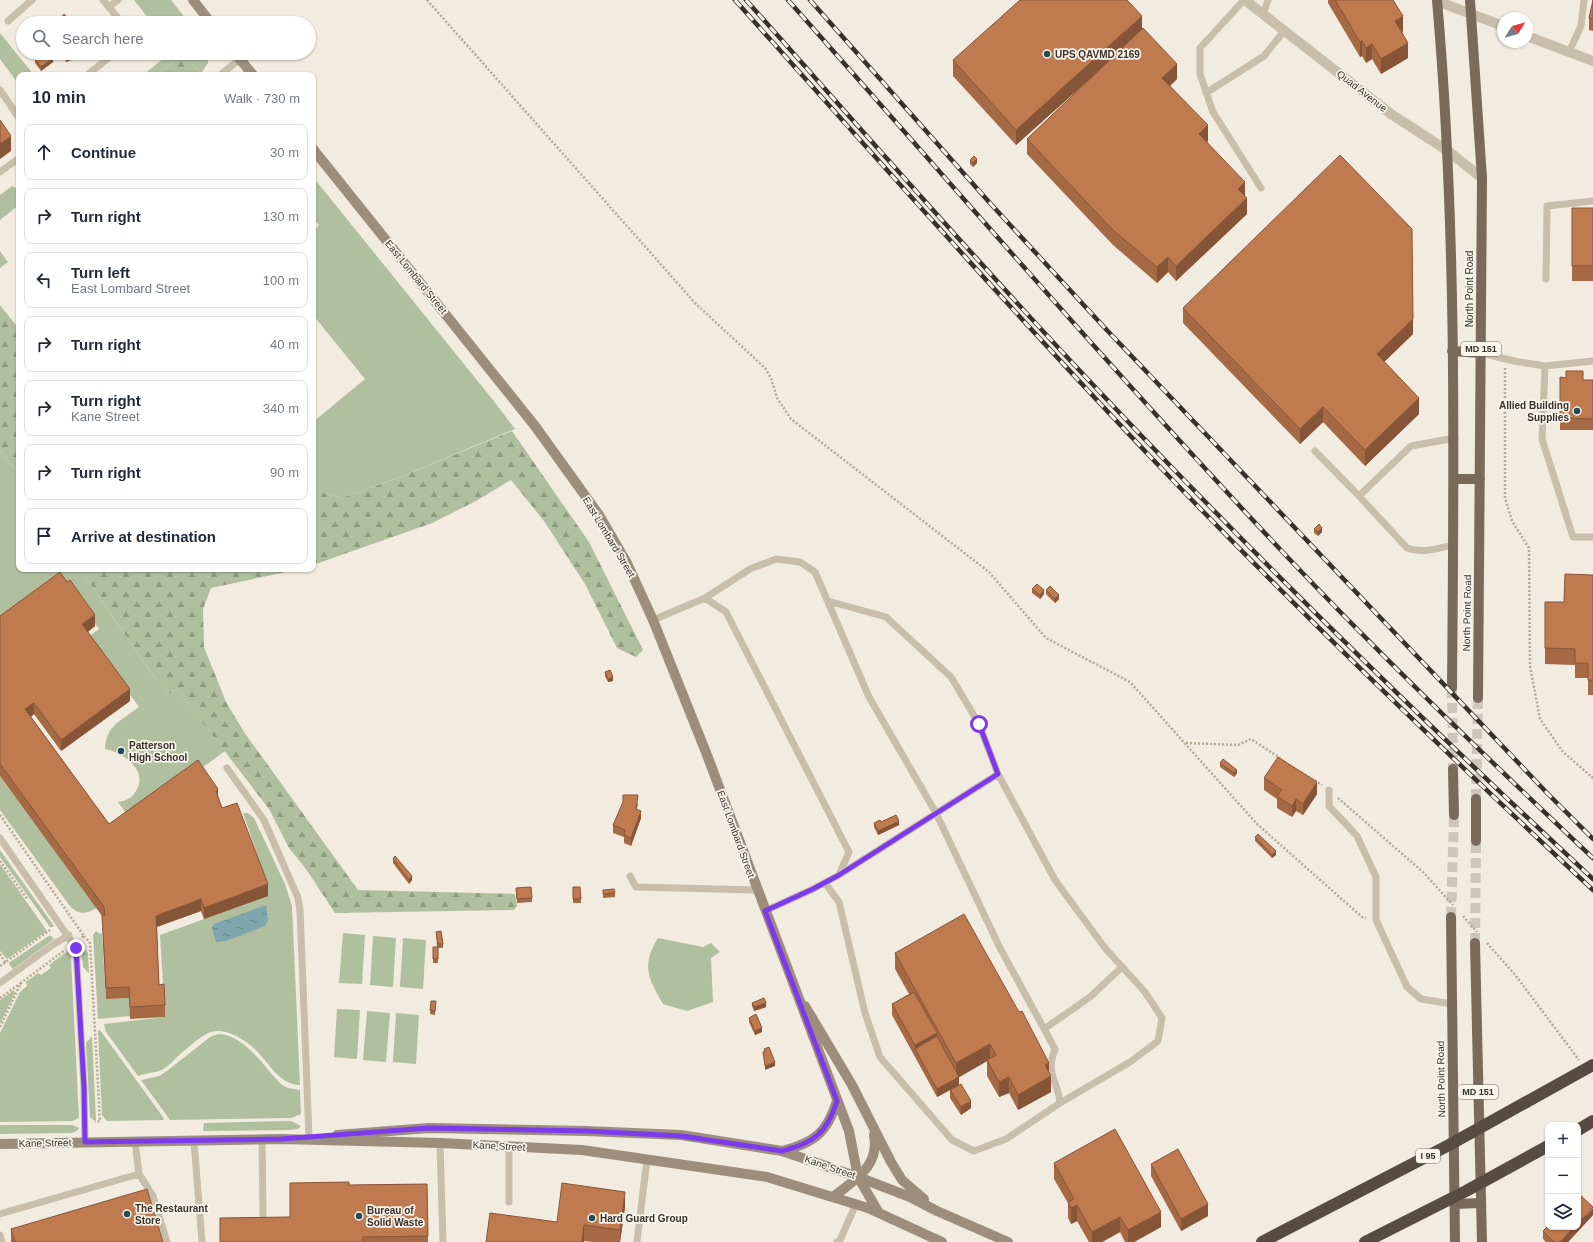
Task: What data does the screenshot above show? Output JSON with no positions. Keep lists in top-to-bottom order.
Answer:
{
  "streets": {
    "highway": ["I 95"],
    "main road": [
      "East Lombard Street",
      "North Point Road",
      "MD 151",
      "Kane Street"
    ],
    "street": ["Quad Avenue"]
  },
  "crossings": [
    ["Quad Avenue", "North Point Road"],
    ["East Lombard Street", "Kane Street"]
  ],
  "places": [
    "UPS QAVMD 2169",
    "Allied Building Supplies",
    "Patterson High School",
    "The Restaurant Store",
    "Bureau of Solid Waste",
    "Hard Guard Group"
  ],
  "north": "top right",
  "page": {
    "search": "Search here",
    "heading": ["10 min", "Walk · 730 m"],
    "list": [
      ["Continue", "30 m"],
      ["Turn right", "130 m"],
      ["Turn left", "East Lombard Street", "100 m"],
      ["Turn right", "40 m"],
      ["Turn right", "Kane Street", "340 m"],
      ["Turn right", "90 m"],
      "Arrive at destination"
    ],
    "map_buttons": ["+", "−"]
  }
}
